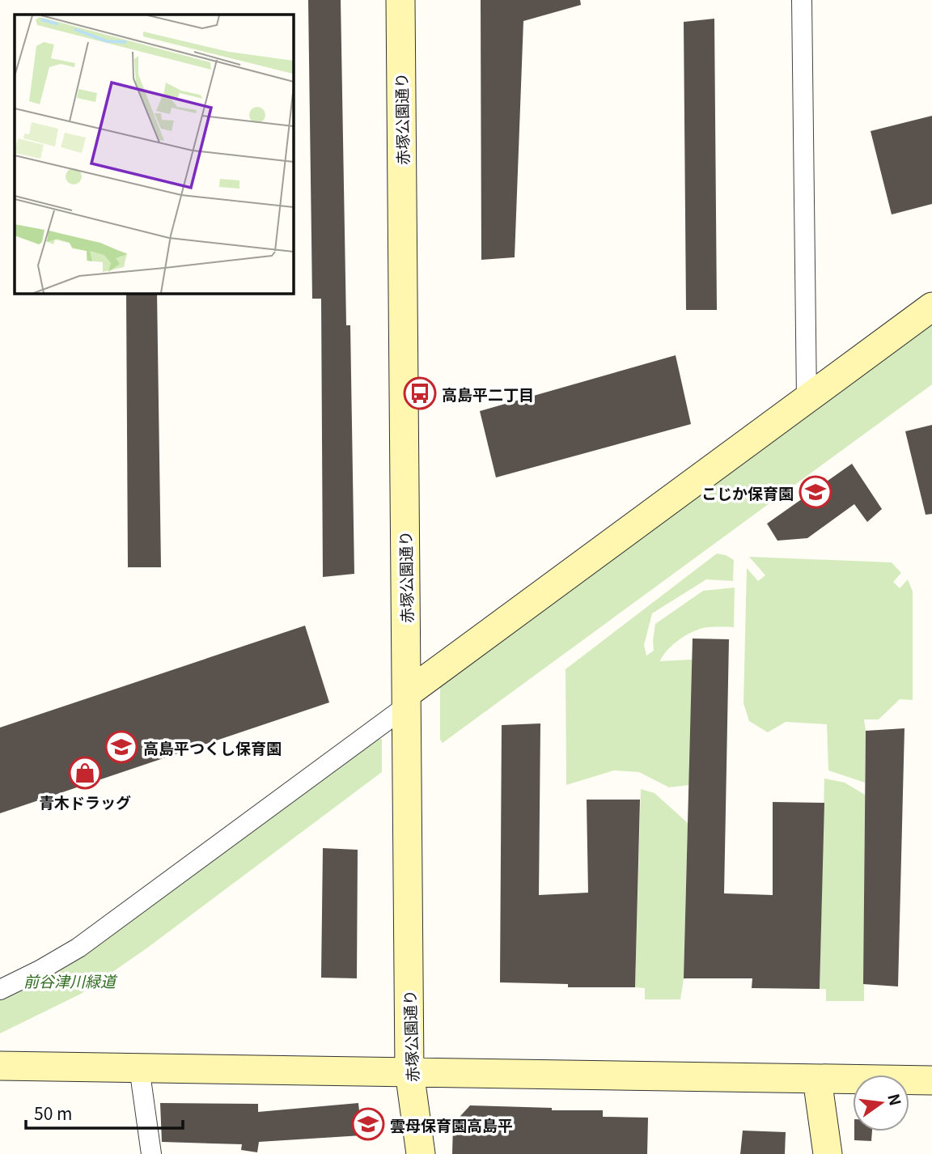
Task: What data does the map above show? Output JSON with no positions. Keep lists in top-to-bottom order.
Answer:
{
  "streets": {
    "street": ["赤塚公園通り"]
  },
  "parks": ["前谷津川緑道"],
  "places": {
    "bus stop": ["高島平二丁目"],
    "school or university": ["こじか保育園", "高島平つくし保育園", "雲母保育園高島平"],
    "shop": ["青木ドラッグ"]
  },
  "scale_bar": "50 m",
  "north": "right"
}
